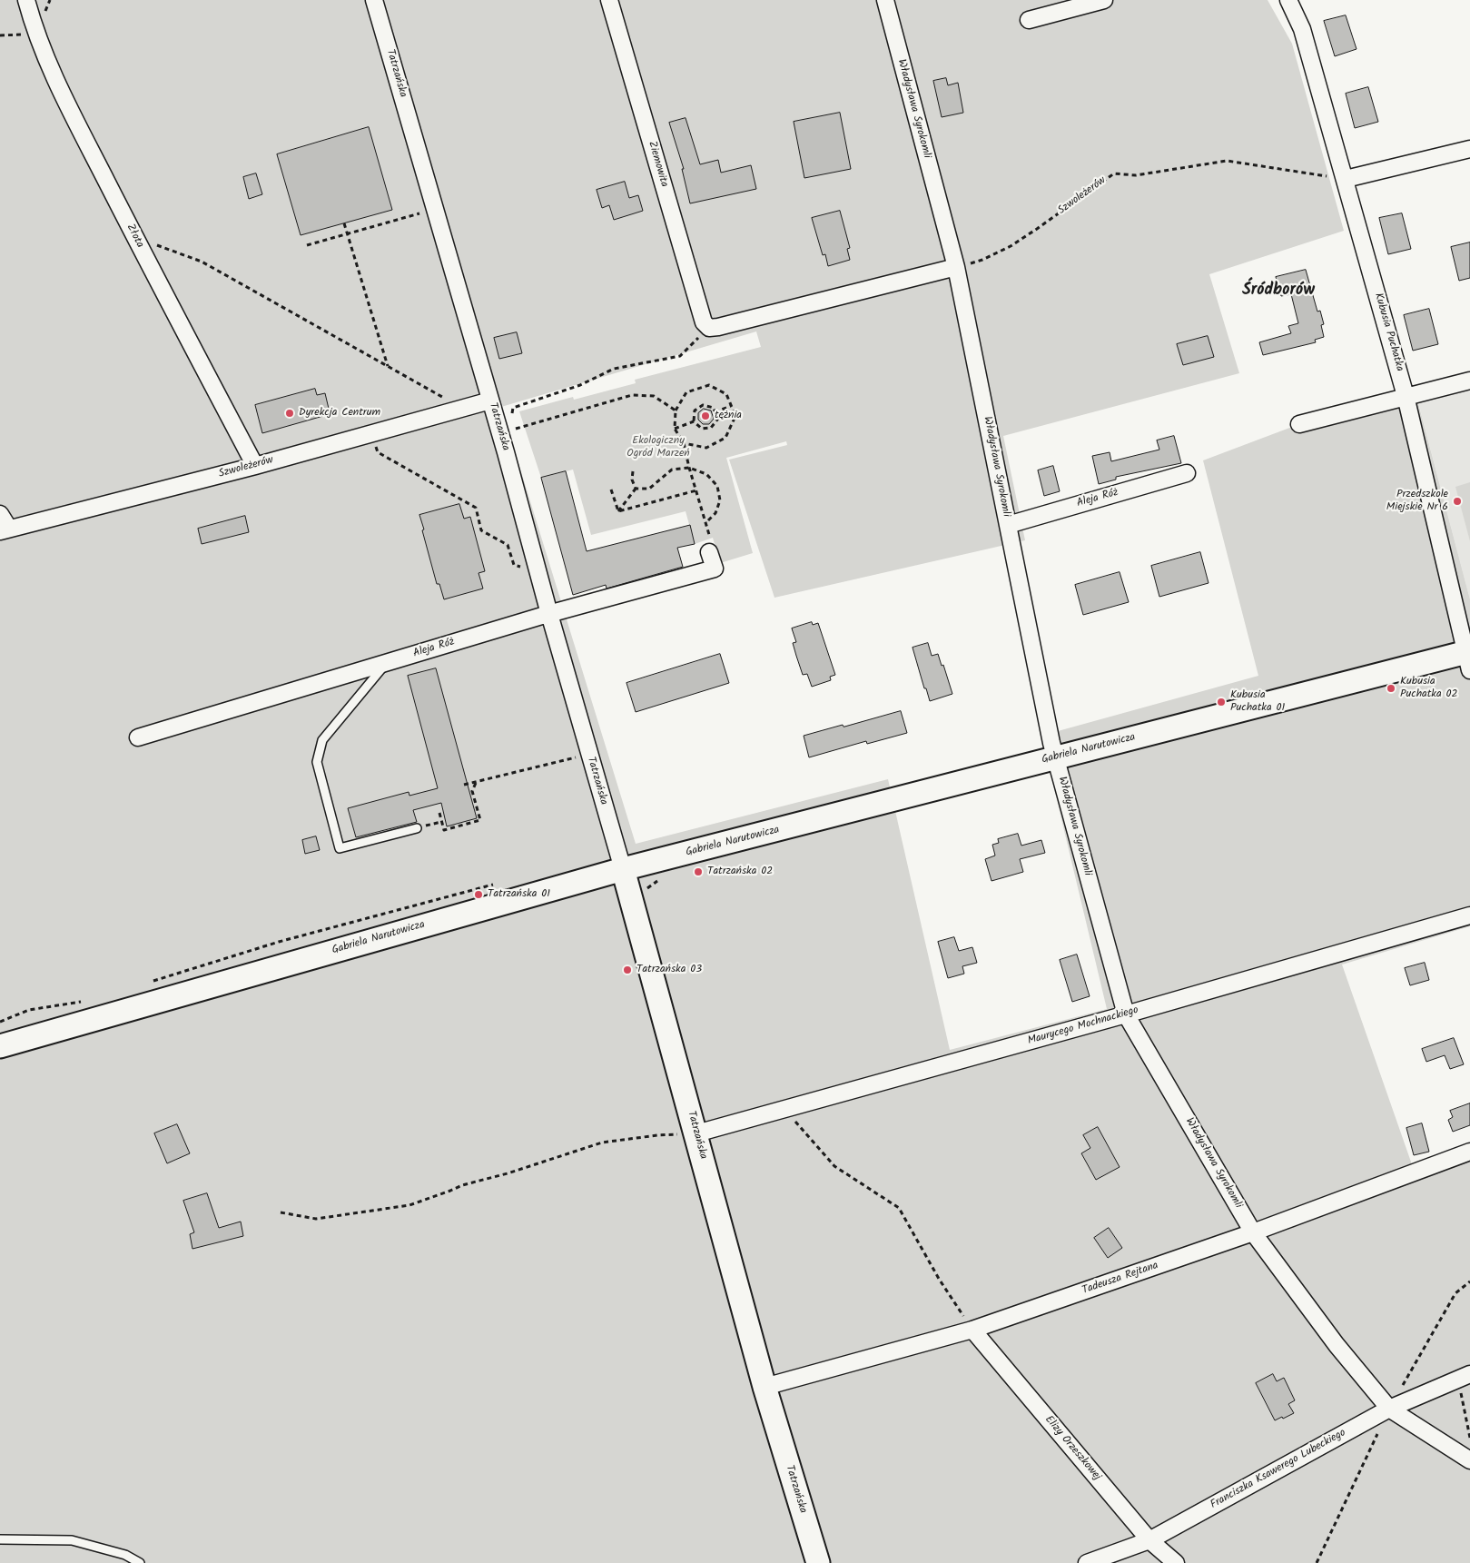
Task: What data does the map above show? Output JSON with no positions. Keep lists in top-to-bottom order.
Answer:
{
  "streets": {
    "street": [
      "Tatrzańska",
      "Władysława Syrokomli",
      "Ziemowita",
      "Szwoleżerów",
      "Złota",
      "Kubusia Puchatka",
      "Aleja Róż",
      "Gabriela Narutowicza",
      "Maurycego Mochnackiego",
      "Tadeusza Rejtana",
      "Elizy Orzeszkowej",
      "Franciszka Ksawerego Lubeckiego"
    ]
  },
  "crossings": [
    ["Tatrzańska", "Szwoleżerów"],
    ["Tatrzańska", "Aleja Róż"],
    ["Tatrzańska", "Gabriela Narutowicza"],
    ["Tatrzańska", "Maurycego Mochnackiego"],
    ["Tatrzańska", "Tadeusza Rejtana"],
    ["Władysława Syrokomli", "Szwoleżerów"],
    ["Władysława Syrokomli", "Aleja Róż"],
    ["Władysława Syrokomli", "Gabriela Narutowicza"],
    ["Władysława Syrokomli", "Maurycego Mochnackiego"],
    ["Władysława Syrokomli", "Tadeusza Rejtana"],
    ["Władysława Syrokomli", "Franciszka Ksawerego Lubeckiego"],
    ["Szwoleżerów", "Złota"],
    ["Szwoleżerów", "Kubusia Puchatka"],
    ["Kubusia Puchatka", "Gabriela Narutowicza"],
    ["Tadeusza Rejtana", "Elizy Orzeszkowej"],
    ["Elizy Orzeszkowej", "Franciszka Ksawerego Lubeckiego"]
  ],
  "districts": ["Śródborów"],
  "parks": ["Ekologiczny Ogród Marzeń"],
  "places": [
    "Dyrekcja Centrum",
    "tężnia",
    "Przedszkole Miejskie Nr 6",
    "Kubusia Puchatka 02",
    "Kubusia Puchatka 01",
    "Tatrzańska 02",
    "Tatrzańska 01",
    "Tatrzańska 03"
  ]
}
